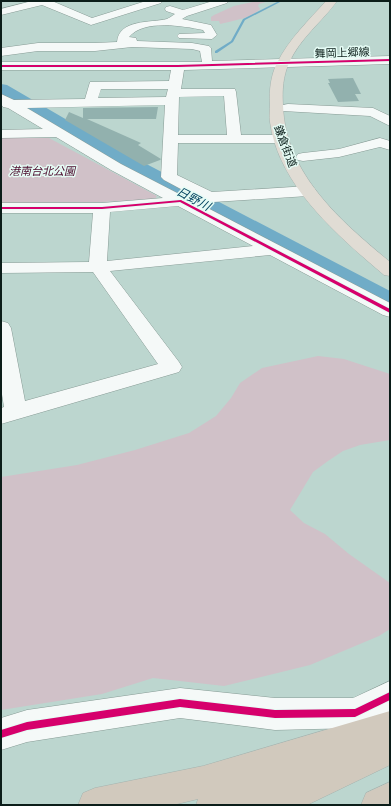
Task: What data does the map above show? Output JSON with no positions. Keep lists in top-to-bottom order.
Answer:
{
  "streets": {
    "main road": ["鎌倉街道"],
    "street": ["舞岡上郷線"]
  },
  "crossings": [
    ["舞岡上郷線", "鎌倉街道"]
  ],
  "water": ["日野川"],
  "parks": ["港南台北公園"]
}
